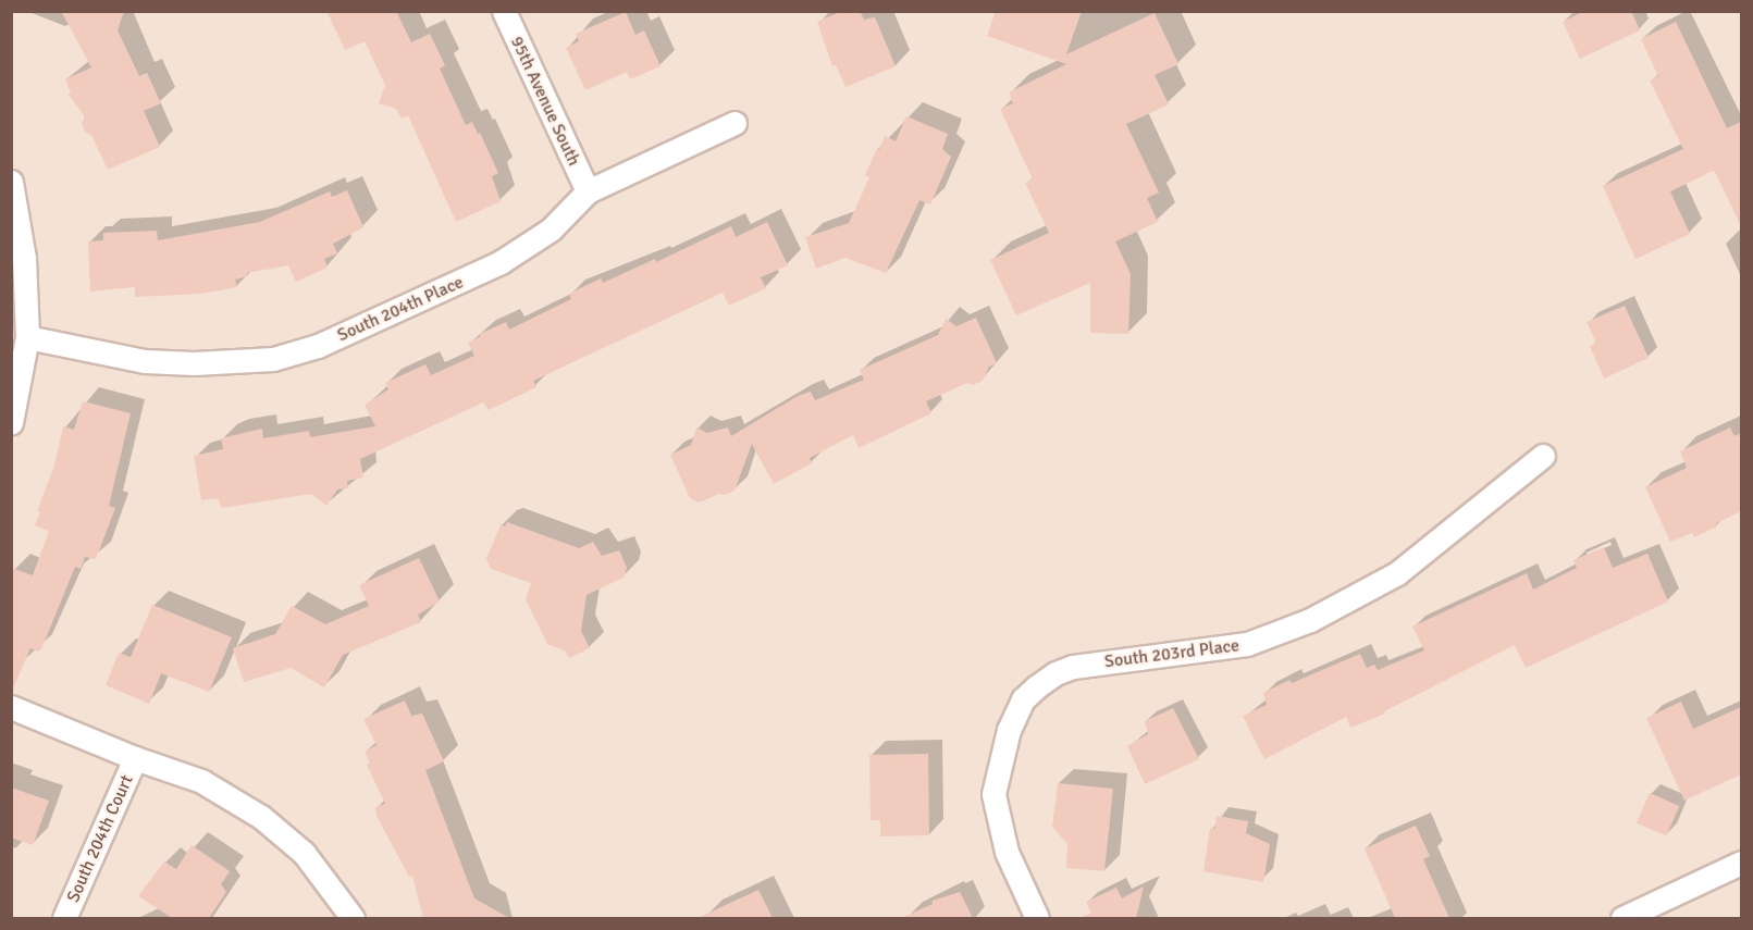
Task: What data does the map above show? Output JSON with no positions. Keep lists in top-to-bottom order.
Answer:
{
  "streets": {
    "street": [
      "95th Avenue South",
      "South 204th Place",
      "South 203rd Place",
      "South 204th Court"
    ]
  },
  "crossings": [
    ["95th Avenue South", "South 204th Place"]
  ]
}
